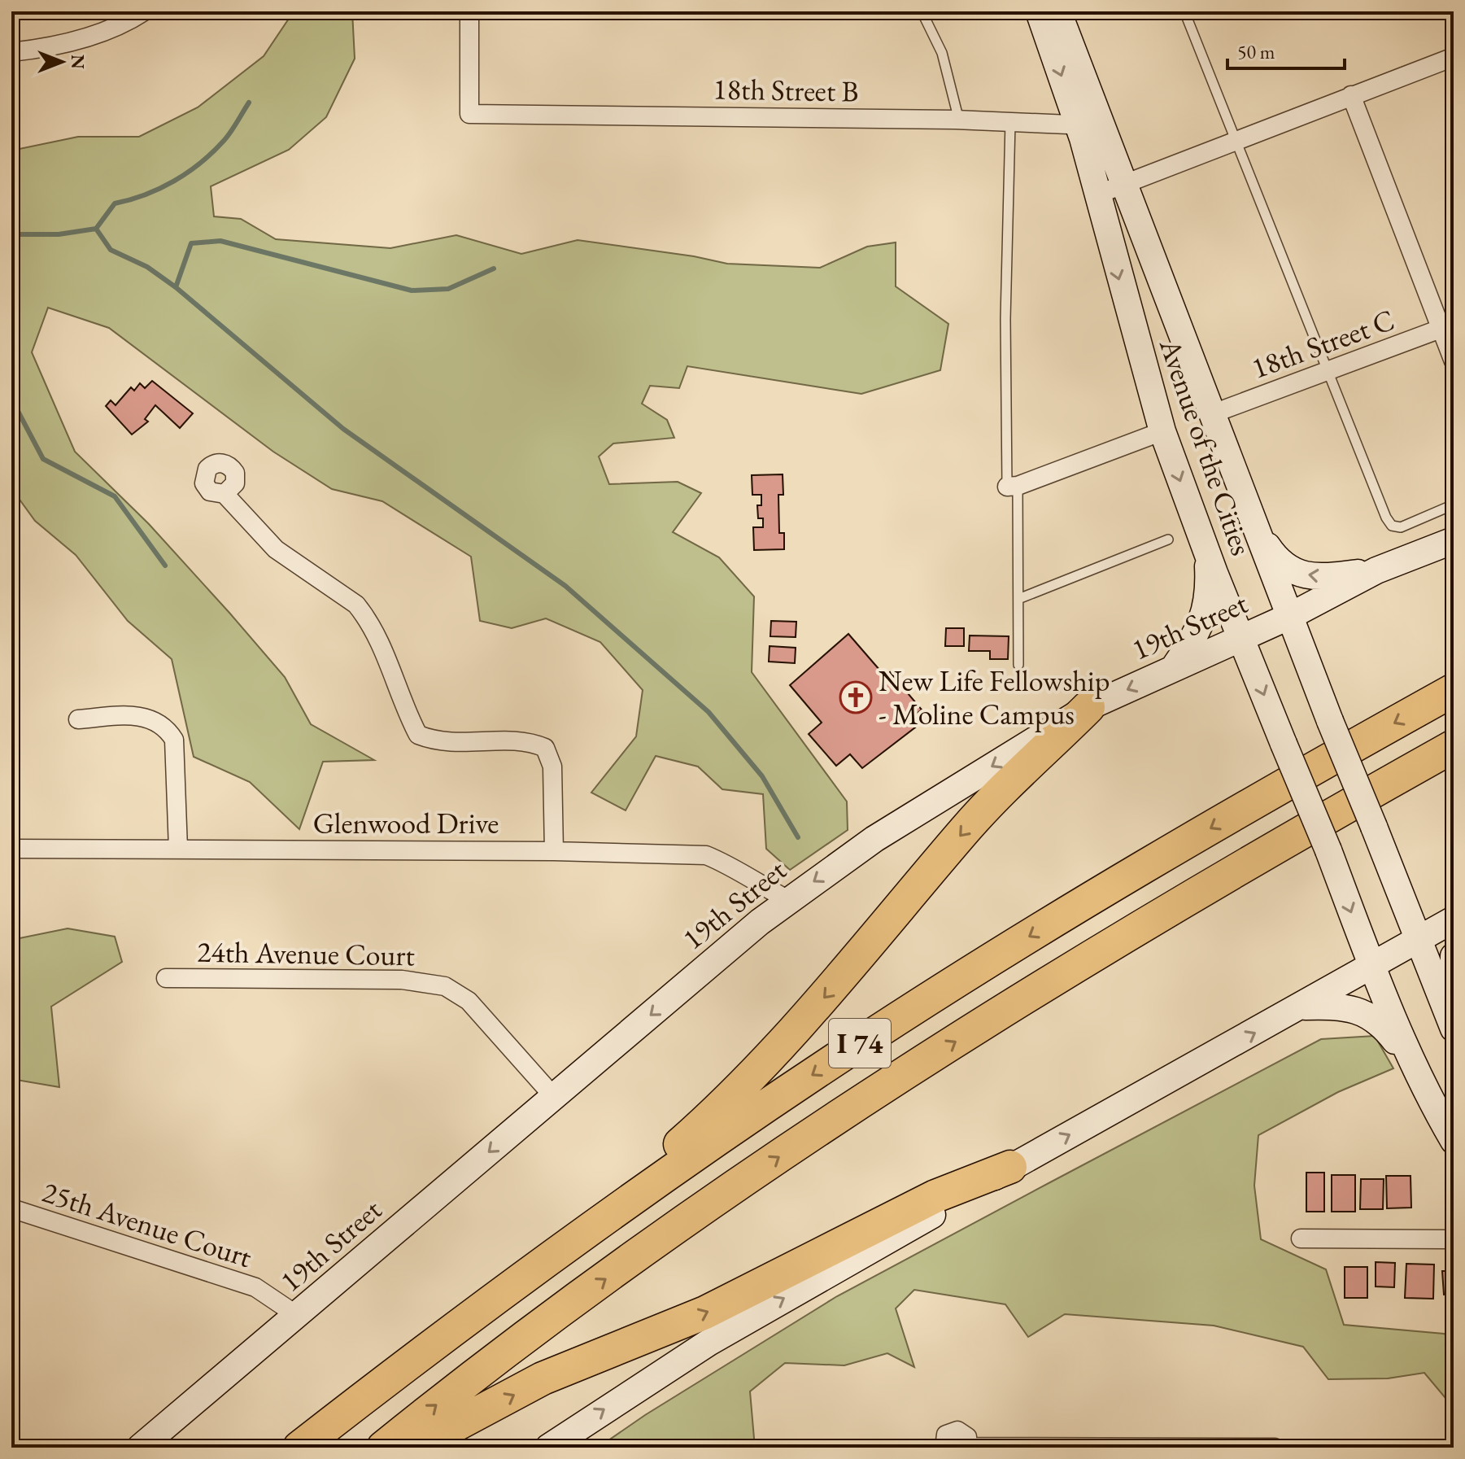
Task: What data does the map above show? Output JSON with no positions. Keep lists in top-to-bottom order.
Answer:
{
  "streets": {
    "highway": ["I 74"],
    "main road": ["Avenue of the Cities", "19th Street"],
    "street": [
      "18th Street B",
      "18th Street C",
      "Glenwood Drive",
      "24th Avenue Court",
      "25th Avenue Court"
    ]
  },
  "crossings": [
    ["18th Street B", "Avenue of the Cities"],
    ["18th Street C", "Avenue of the Cities"],
    ["Avenue of the Cities", "19th Street"],
    ["19th Street", "Glenwood Drive"],
    ["19th Street", "24th Avenue Court"],
    ["19th Street", "25th Avenue Court"]
  ],
  "one_way": ["19th Street"],
  "places": {
    "church": ["New Life Fellowship - Moline Campus"]
  },
  "scale_bar": "50 m",
  "north": "right"
}
